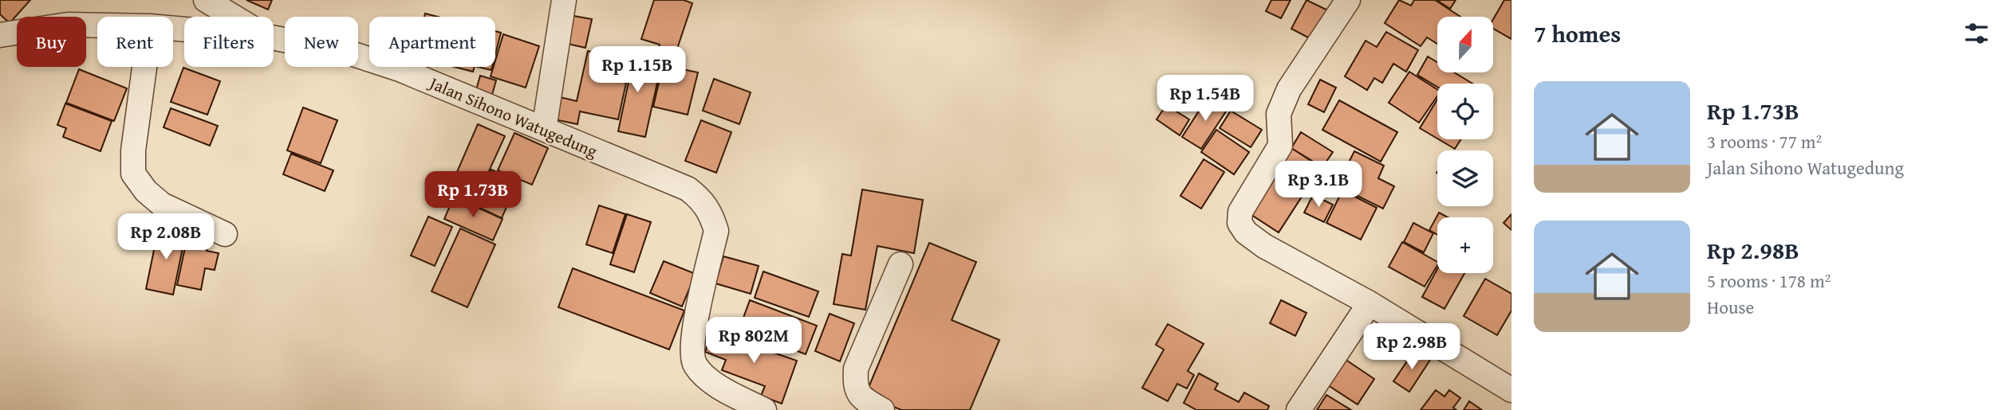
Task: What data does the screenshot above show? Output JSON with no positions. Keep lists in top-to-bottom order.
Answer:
{
  "streets": {
    "street": ["Jalan Sihono Watugedung"]
  },
  "north": "top",
  "page": {
    "heading": "7 homes",
    "map_buttons": "+",
    "chip": [
      "Buy",
      "Rent",
      "Filters",
      "New",
      "Apartment"
    ],
    "price": [
      "Rp 1.15B",
      "Rp 1.54B",
      "Rp 3.1B",
      "Rp 1.73B",
      "Rp 2.08B",
      "Rp 802M",
      "Rp 2.98B"
    ],
    "list": [
      {
        "name": "Rp 1.73B",
        "note": "3 rooms · 77 m² · Jalan Sihono Watugedung"
      },
      {
        "name": "Rp 2.98B",
        "note": "5 rooms · 178 m² · House"
      }
    ]
  }
}
